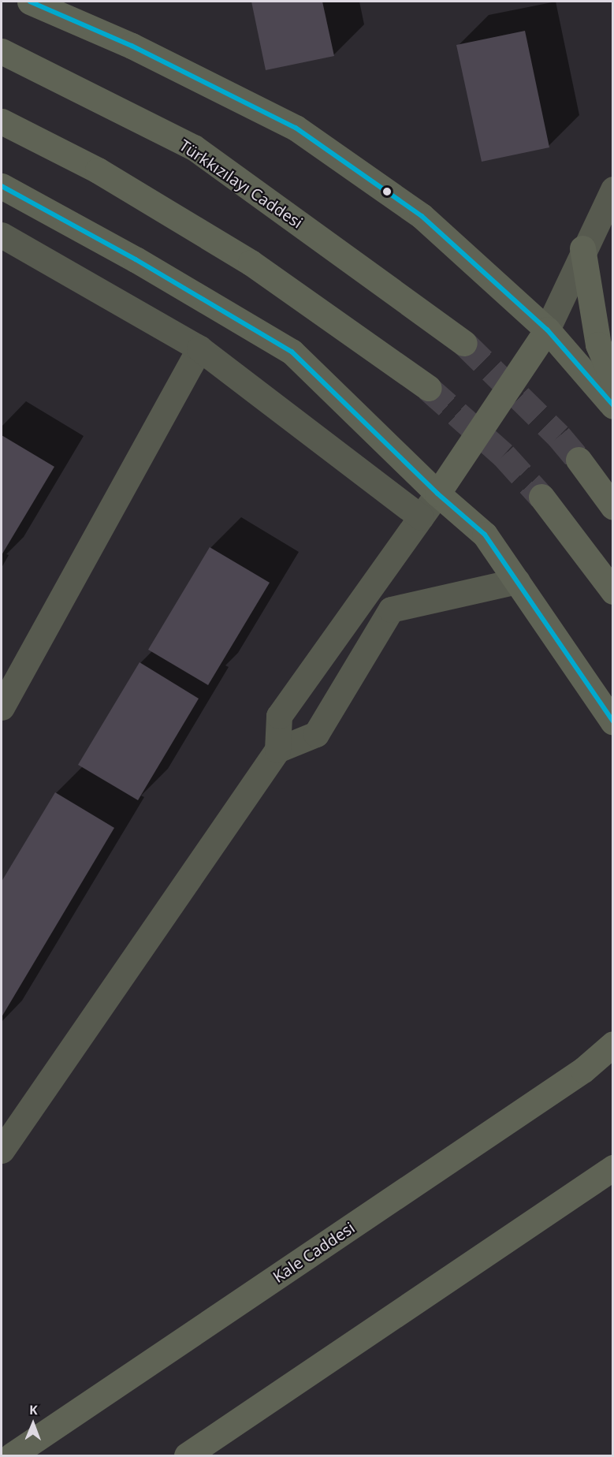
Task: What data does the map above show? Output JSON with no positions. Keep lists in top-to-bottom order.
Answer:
{
  "streets": {
    "main road": ["Türkkızılayı Caddesi", "Kale Caddesi"]
  },
  "north": "top"
}
